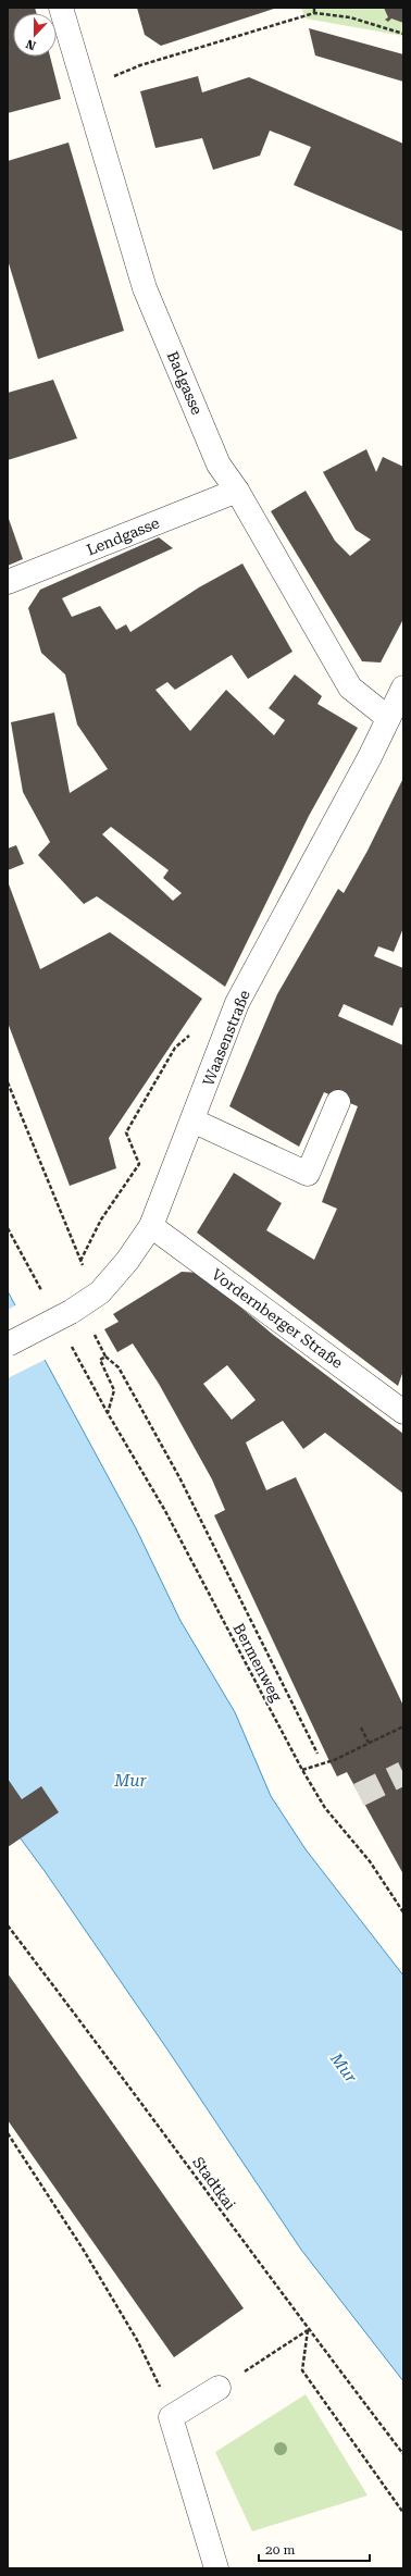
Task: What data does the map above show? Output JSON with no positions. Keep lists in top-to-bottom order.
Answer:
{
  "streets": {
    "street": [
      "Badgasse",
      "Lendgasse",
      "Waasenstraße",
      "Vordernberger Straße"
    ],
    "path": ["Bermenweg", "Stadtkai"]
  },
  "crossings": [
    ["Badgasse", "Lendgasse"],
    ["Badgasse", "Waasenstraße"],
    ["Waasenstraße", "Vordernberger Straße"]
  ],
  "water": ["Mur"],
  "scale_bar": "20 m",
  "north": "bottom"
}
